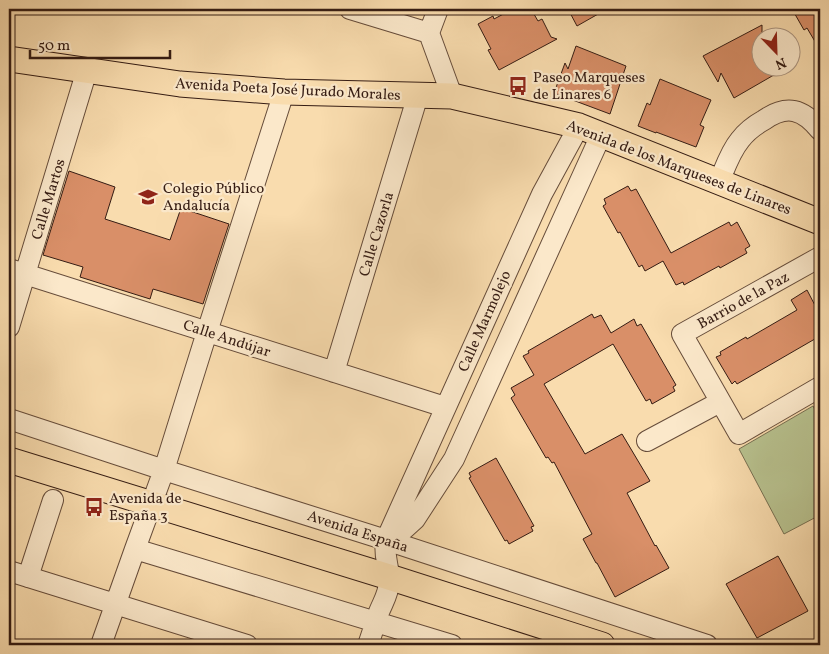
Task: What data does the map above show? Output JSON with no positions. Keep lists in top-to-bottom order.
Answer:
{
  "streets": {
    "main road": ["Avenida Poeta José Jurado Morales", "Avenida de los Marqueses de Linares"],
    "street": [
      "Calle Martos",
      "Calle Cazorla",
      "Barrio de la Paz",
      "Calle Marmolejo",
      "Calle Andújar",
      "Avenida España"
    ]
  },
  "crossings": [
    ["Avenida Poeta José Jurado Morales", "Avenida de los Marqueses de Linares"],
    ["Avenida Poeta José Jurado Morales", "Calle Martos"],
    ["Avenida Poeta José Jurado Morales", "Calle Cazorla"],
    ["Avenida de los Marqueses de Linares", "Calle Cazorla"],
    ["Avenida de los Marqueses de Linares", "Calle Marmolejo"],
    ["Calle Martos", "Calle Andújar"],
    ["Calle Cazorla", "Calle Andújar"],
    ["Calle Marmolejo", "Calle Andújar"],
    ["Calle Marmolejo", "Avenida España"]
  ],
  "places": {
    "bus stop": ["Paseo Marqueses de Linares 6", "Avenida de España 3"],
    "school or university": ["Colegio Público Andalucía"]
  },
  "scale_bar": "50 m",
  "north": "bottom right"
}
